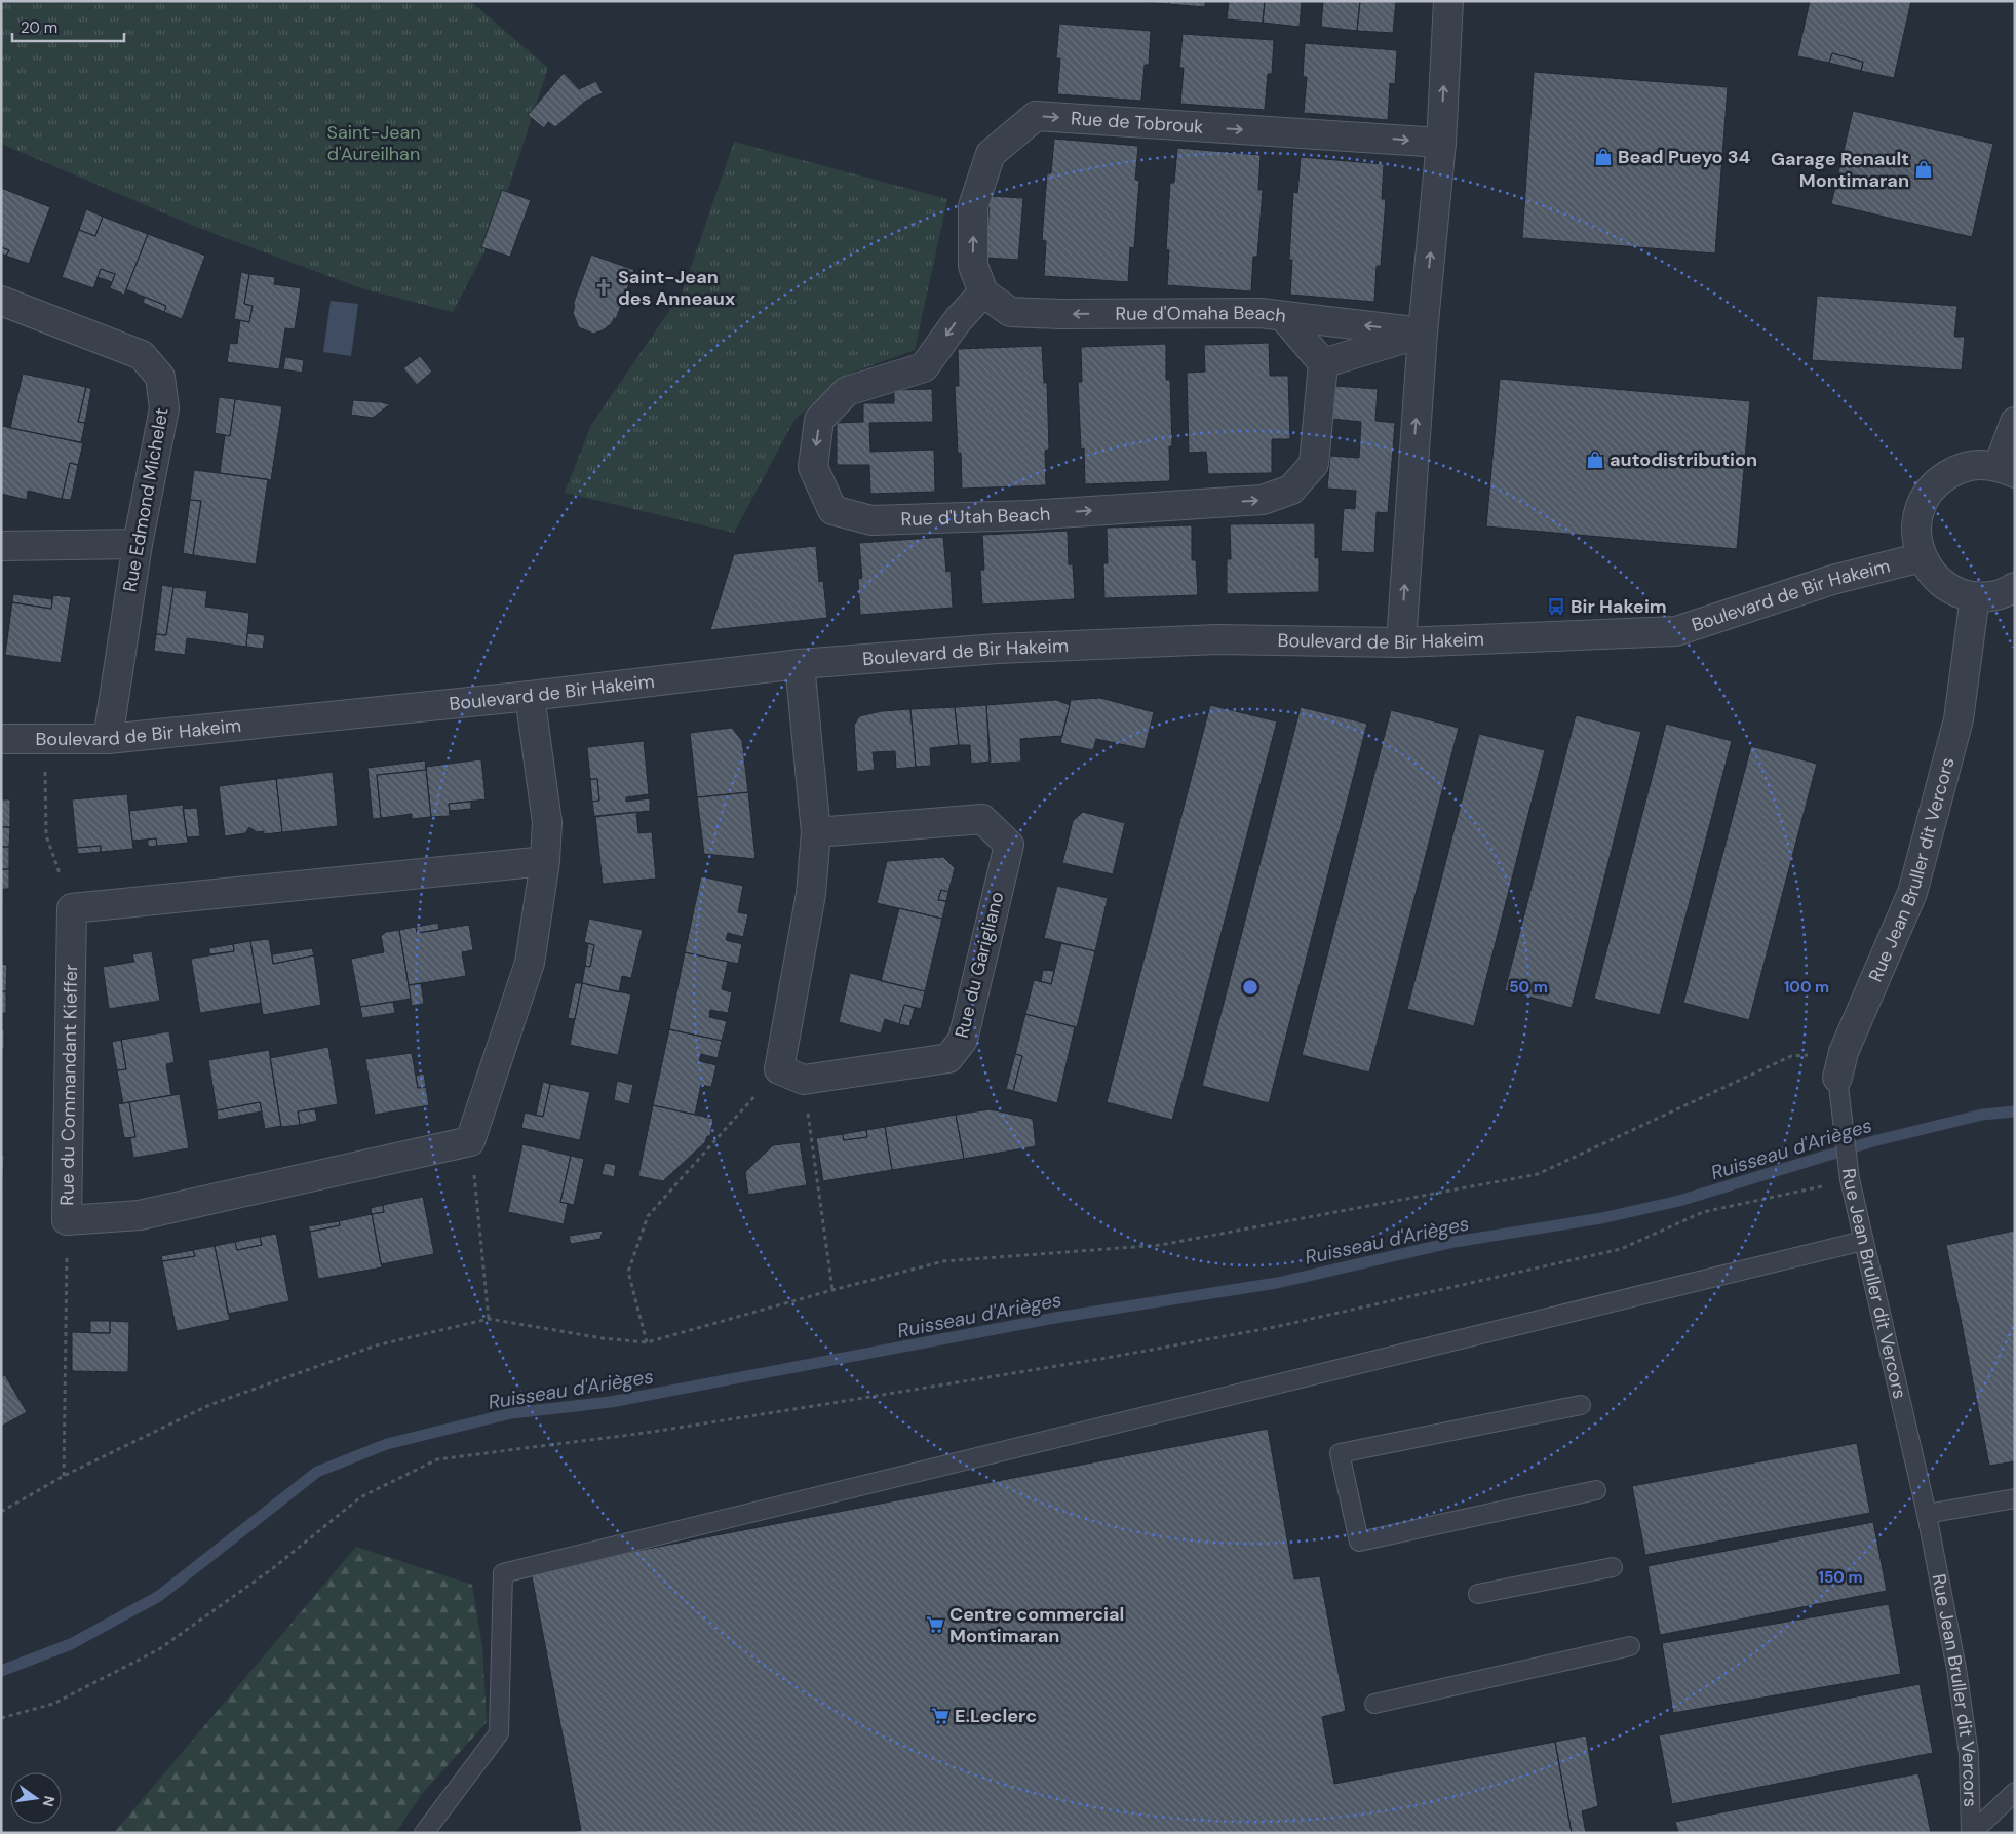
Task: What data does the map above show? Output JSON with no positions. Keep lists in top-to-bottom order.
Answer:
{
  "streets": {
    "street": [
      "Rue de Tobrouk",
      "Rue d'Omaha Beach",
      "Rue Edmond Michelet",
      "Rue d'Utah Beach",
      "Boulevard de Bir Hakeim",
      "Rue Jean Bruller dit Vercors",
      "Rue du Garigliano",
      "Rue du Commandant Kieffer"
    ]
  },
  "crossings": [
    ["Rue de Tobrouk", "Rue d'Omaha Beach"],
    ["Rue de Tobrouk", "Rue d'Utah Beach"],
    ["Rue d'Omaha Beach", "Rue d'Utah Beach"],
    ["Rue Edmond Michelet", "Boulevard de Bir Hakeim"]
  ],
  "one_way": ["Rue d'Omaha Beach"],
  "water": ["Ruisseau d'Arièges"],
  "parks": ["Saint-Jean d'Aureilhan"],
  "places": {
    "shop": ["Bead Pueyo 34", "Garage Renault Montimaran", "autodistribution"],
    "church": ["Saint-Jean des Anneaux"],
    "bus stop": ["Bir Hakeim"],
    "supermarket": ["Centre commercial Montimaran", "E.Leclerc"]
  },
  "scale_bar": "20 m",
  "north": "right",
  "rings": ["50 m", "100 m", "150 m"]
}
